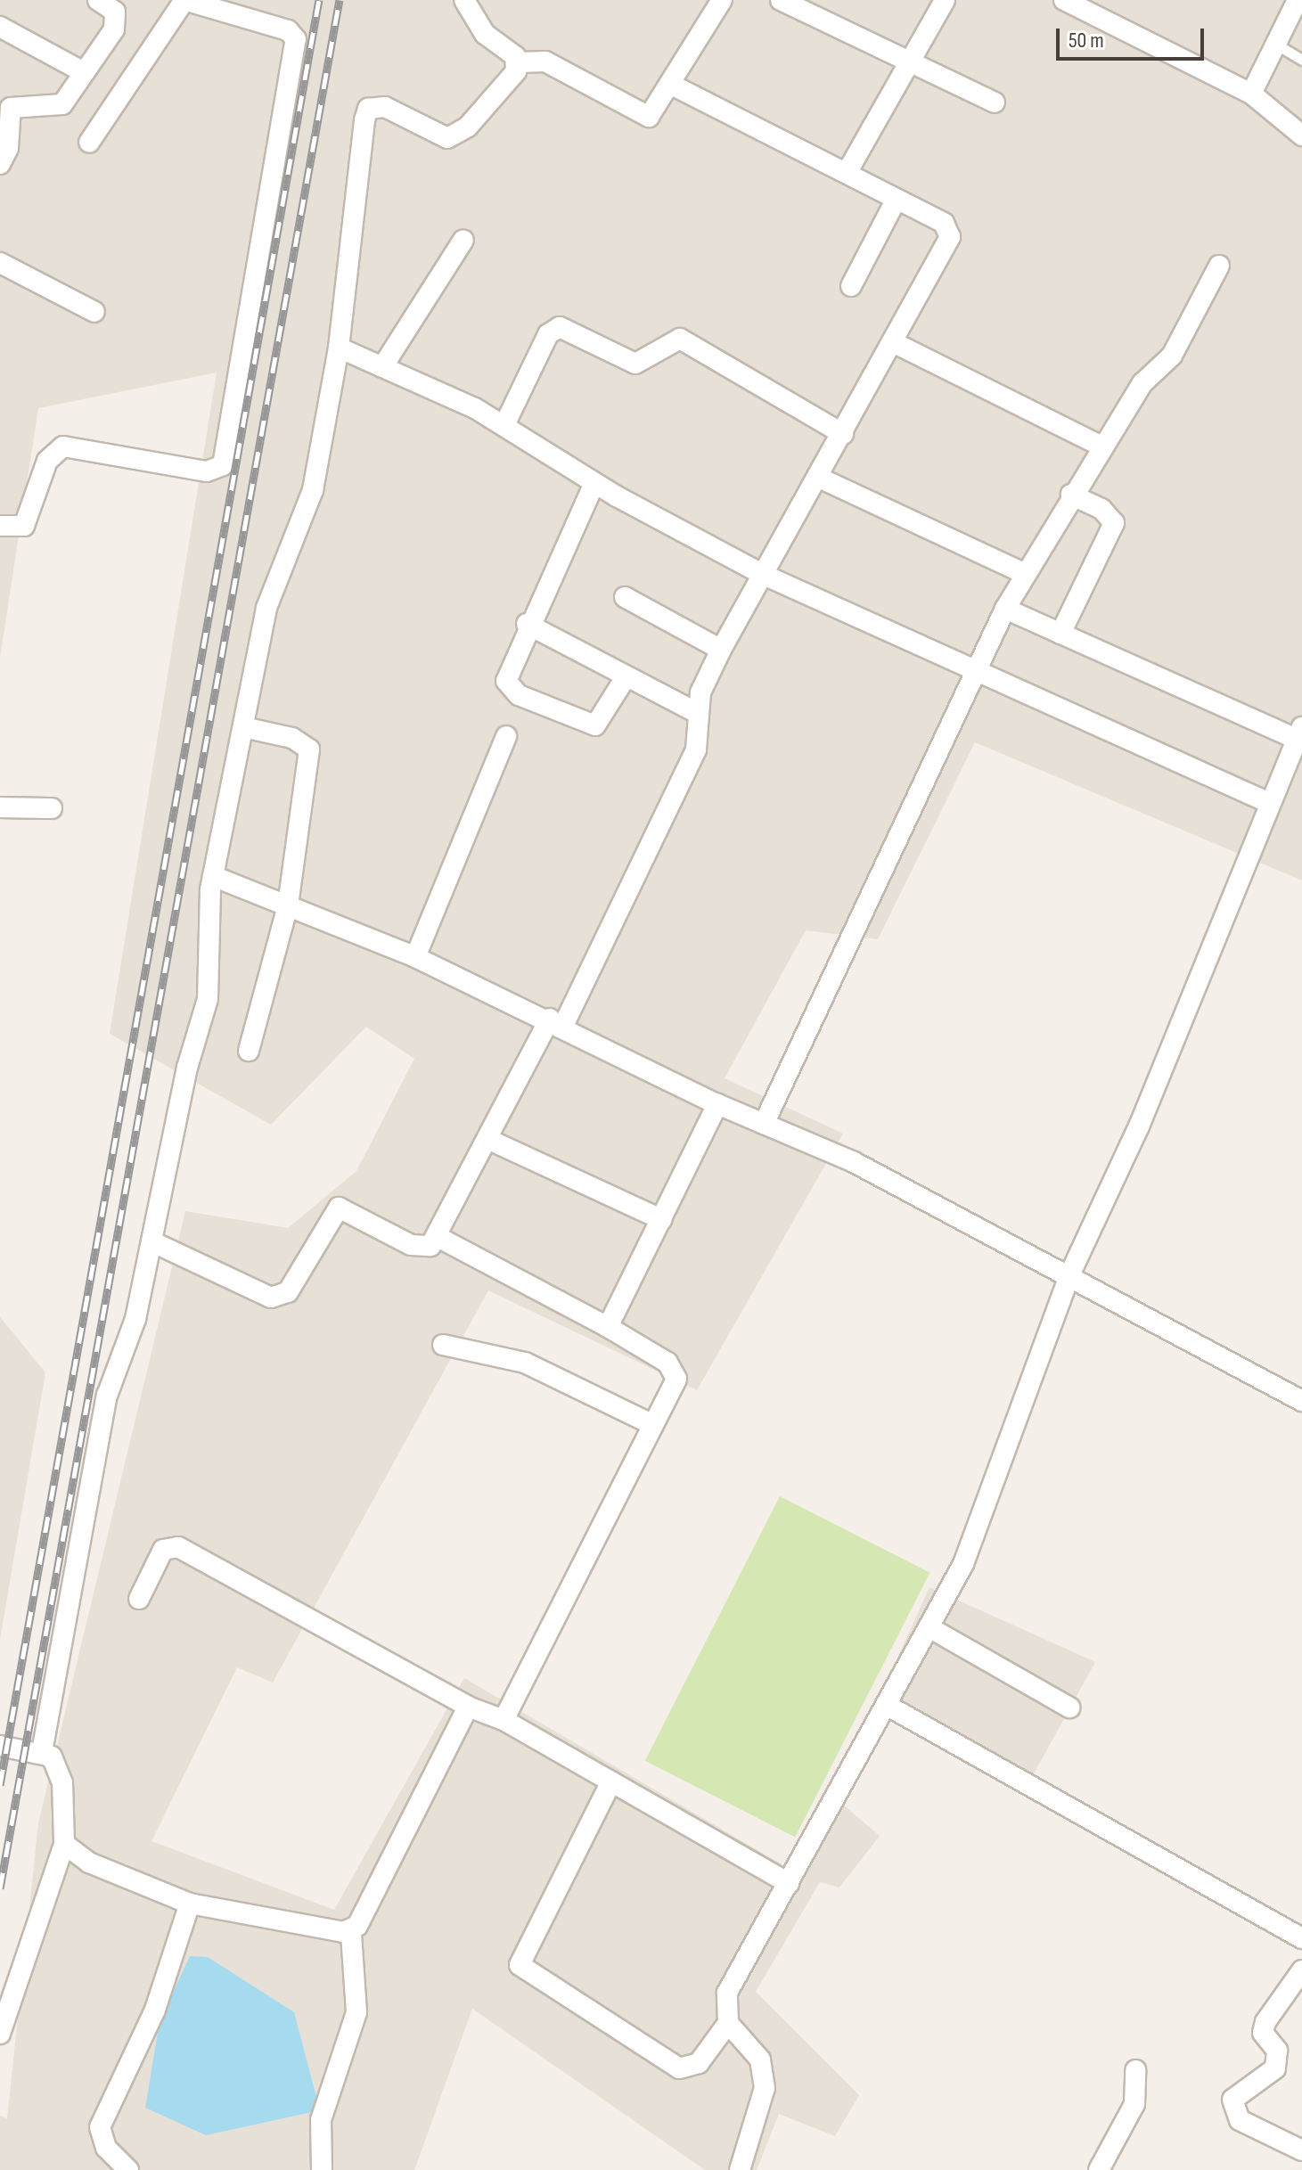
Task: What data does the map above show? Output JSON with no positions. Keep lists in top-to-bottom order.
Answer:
{
  "scale_bar": "50 m"
}
